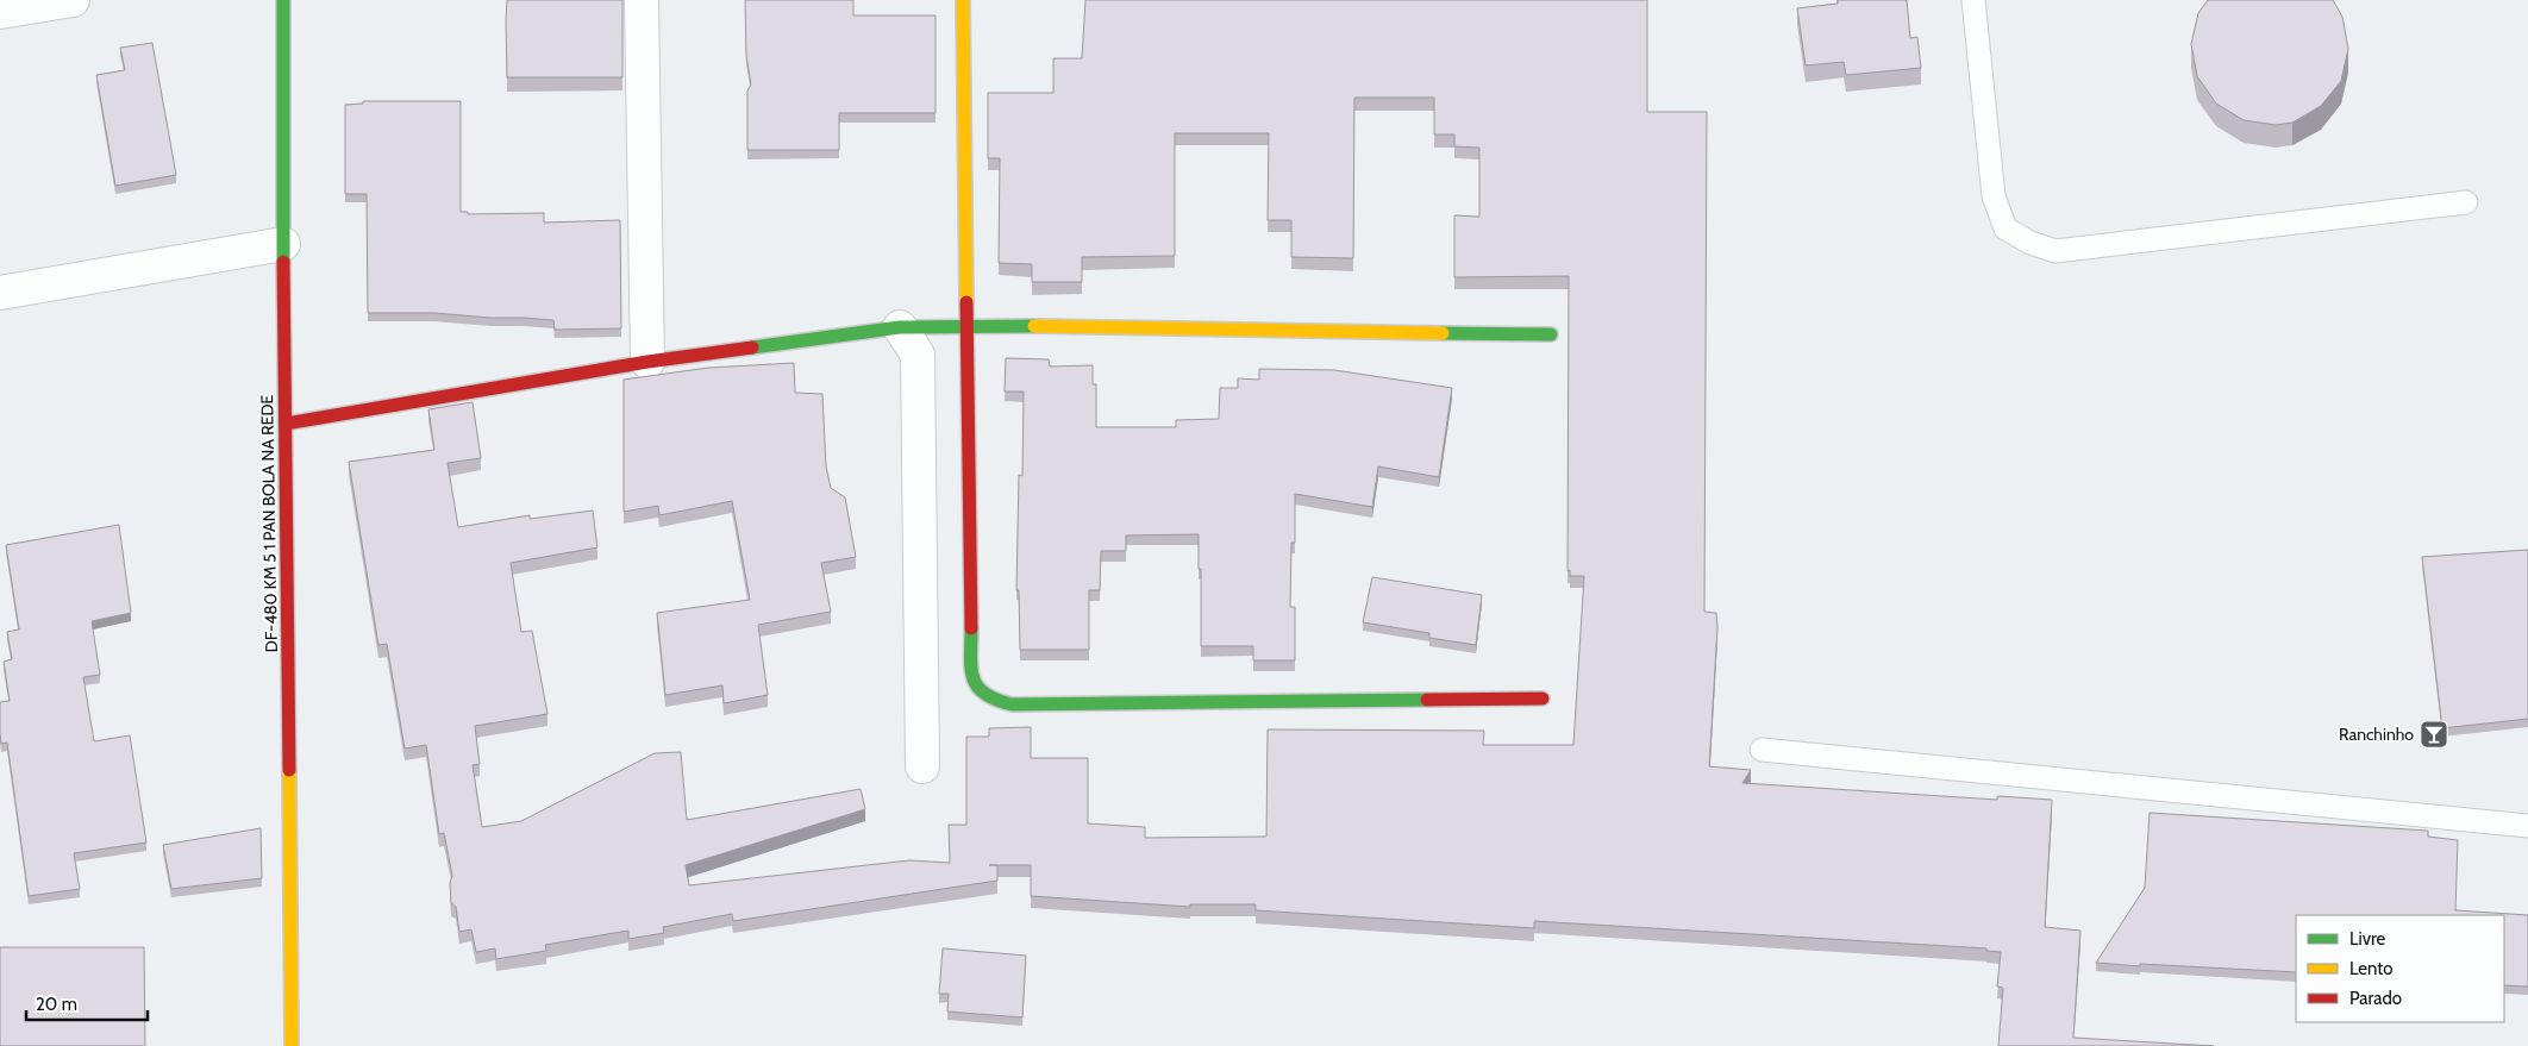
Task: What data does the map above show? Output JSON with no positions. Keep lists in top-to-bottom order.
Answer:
{
  "streets": {
    "street": ["DF-480 KM 5 1 PAN BOLA NA REDE"]
  },
  "places": {
    "bar": ["Ranchinho"]
  },
  "legend": ["Livre", "Lento", "Parado"],
  "scale_bar": "20 m"
}
